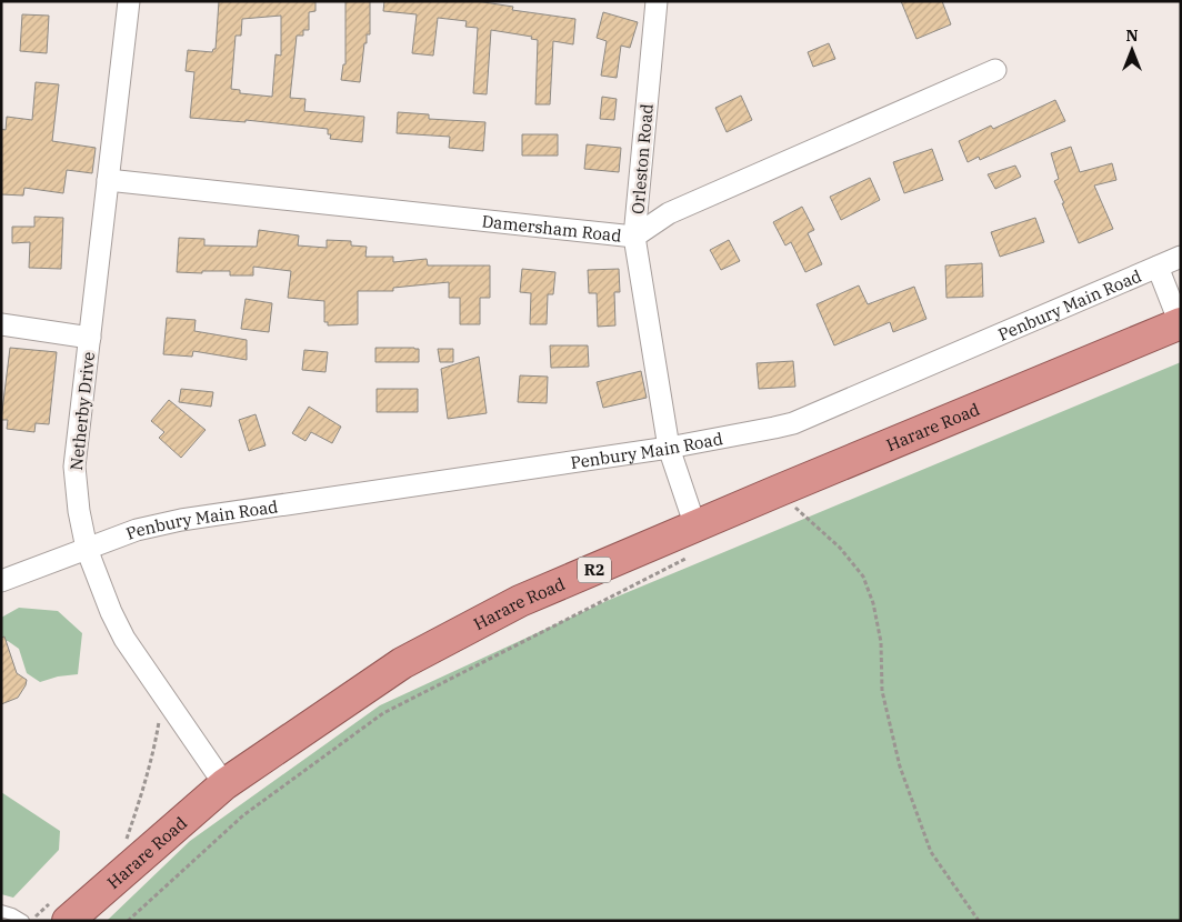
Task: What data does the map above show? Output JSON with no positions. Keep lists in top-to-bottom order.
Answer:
{
  "streets": {
    "highway": ["Harare Road", "R2"],
    "street": [
      "Orleston Road",
      "Damersham Road",
      "Penbury Main Road",
      "Netherby Drive"
    ]
  },
  "crossings": [
    ["Orleston Road", "Damersham Road"],
    ["Orleston Road", "Penbury Main Road"],
    ["Orleston Road", "Harare Road"],
    ["Damersham Road", "Netherby Drive"],
    ["Penbury Main Road", "Netherby Drive"],
    ["Netherby Drive", "Harare Road"]
  ],
  "north": "top"
}
